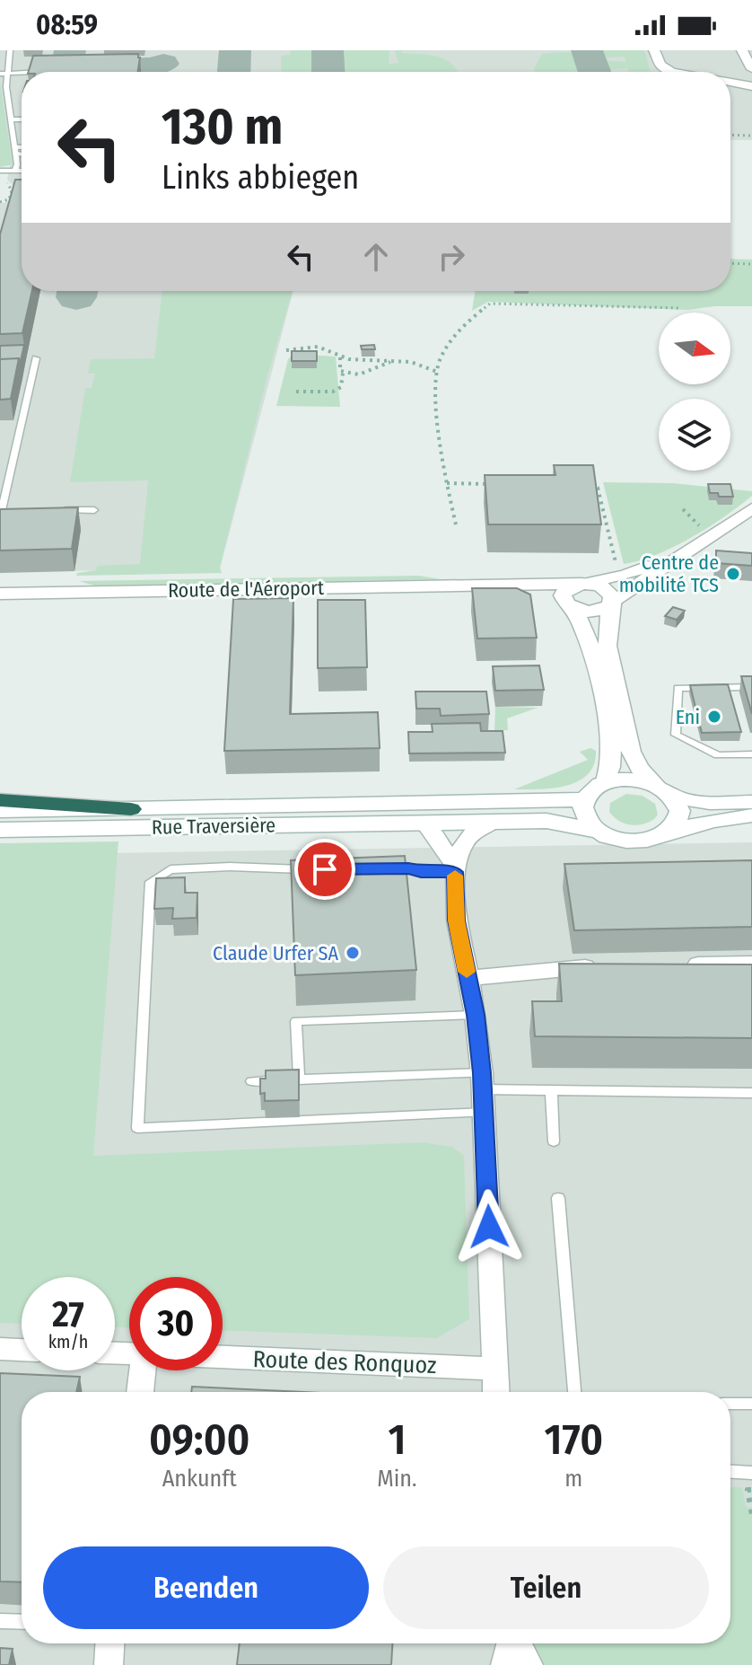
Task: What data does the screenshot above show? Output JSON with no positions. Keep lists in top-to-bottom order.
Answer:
{
  "streets": {
    "main road": ["Route de l'Aéroport", "Rue Traversière"],
    "street": ["Route des Ronquoz"]
  },
  "places": ["Centre de mobilité TCS", "Eni", "Claude Urfer SA"],
  "north": "right",
  "page": {
    "status": "08:59",
    "turn": ["130 m", "Links abbiegen"],
    "speed": "27 km/h",
    "limit": "30",
    "eta": [
      "09:00",
      "Ankunft",
      "1",
      "Min.",
      "170",
      "m"
    ],
    "buttons": ["Beenden", "Teilen"]
  }
}
